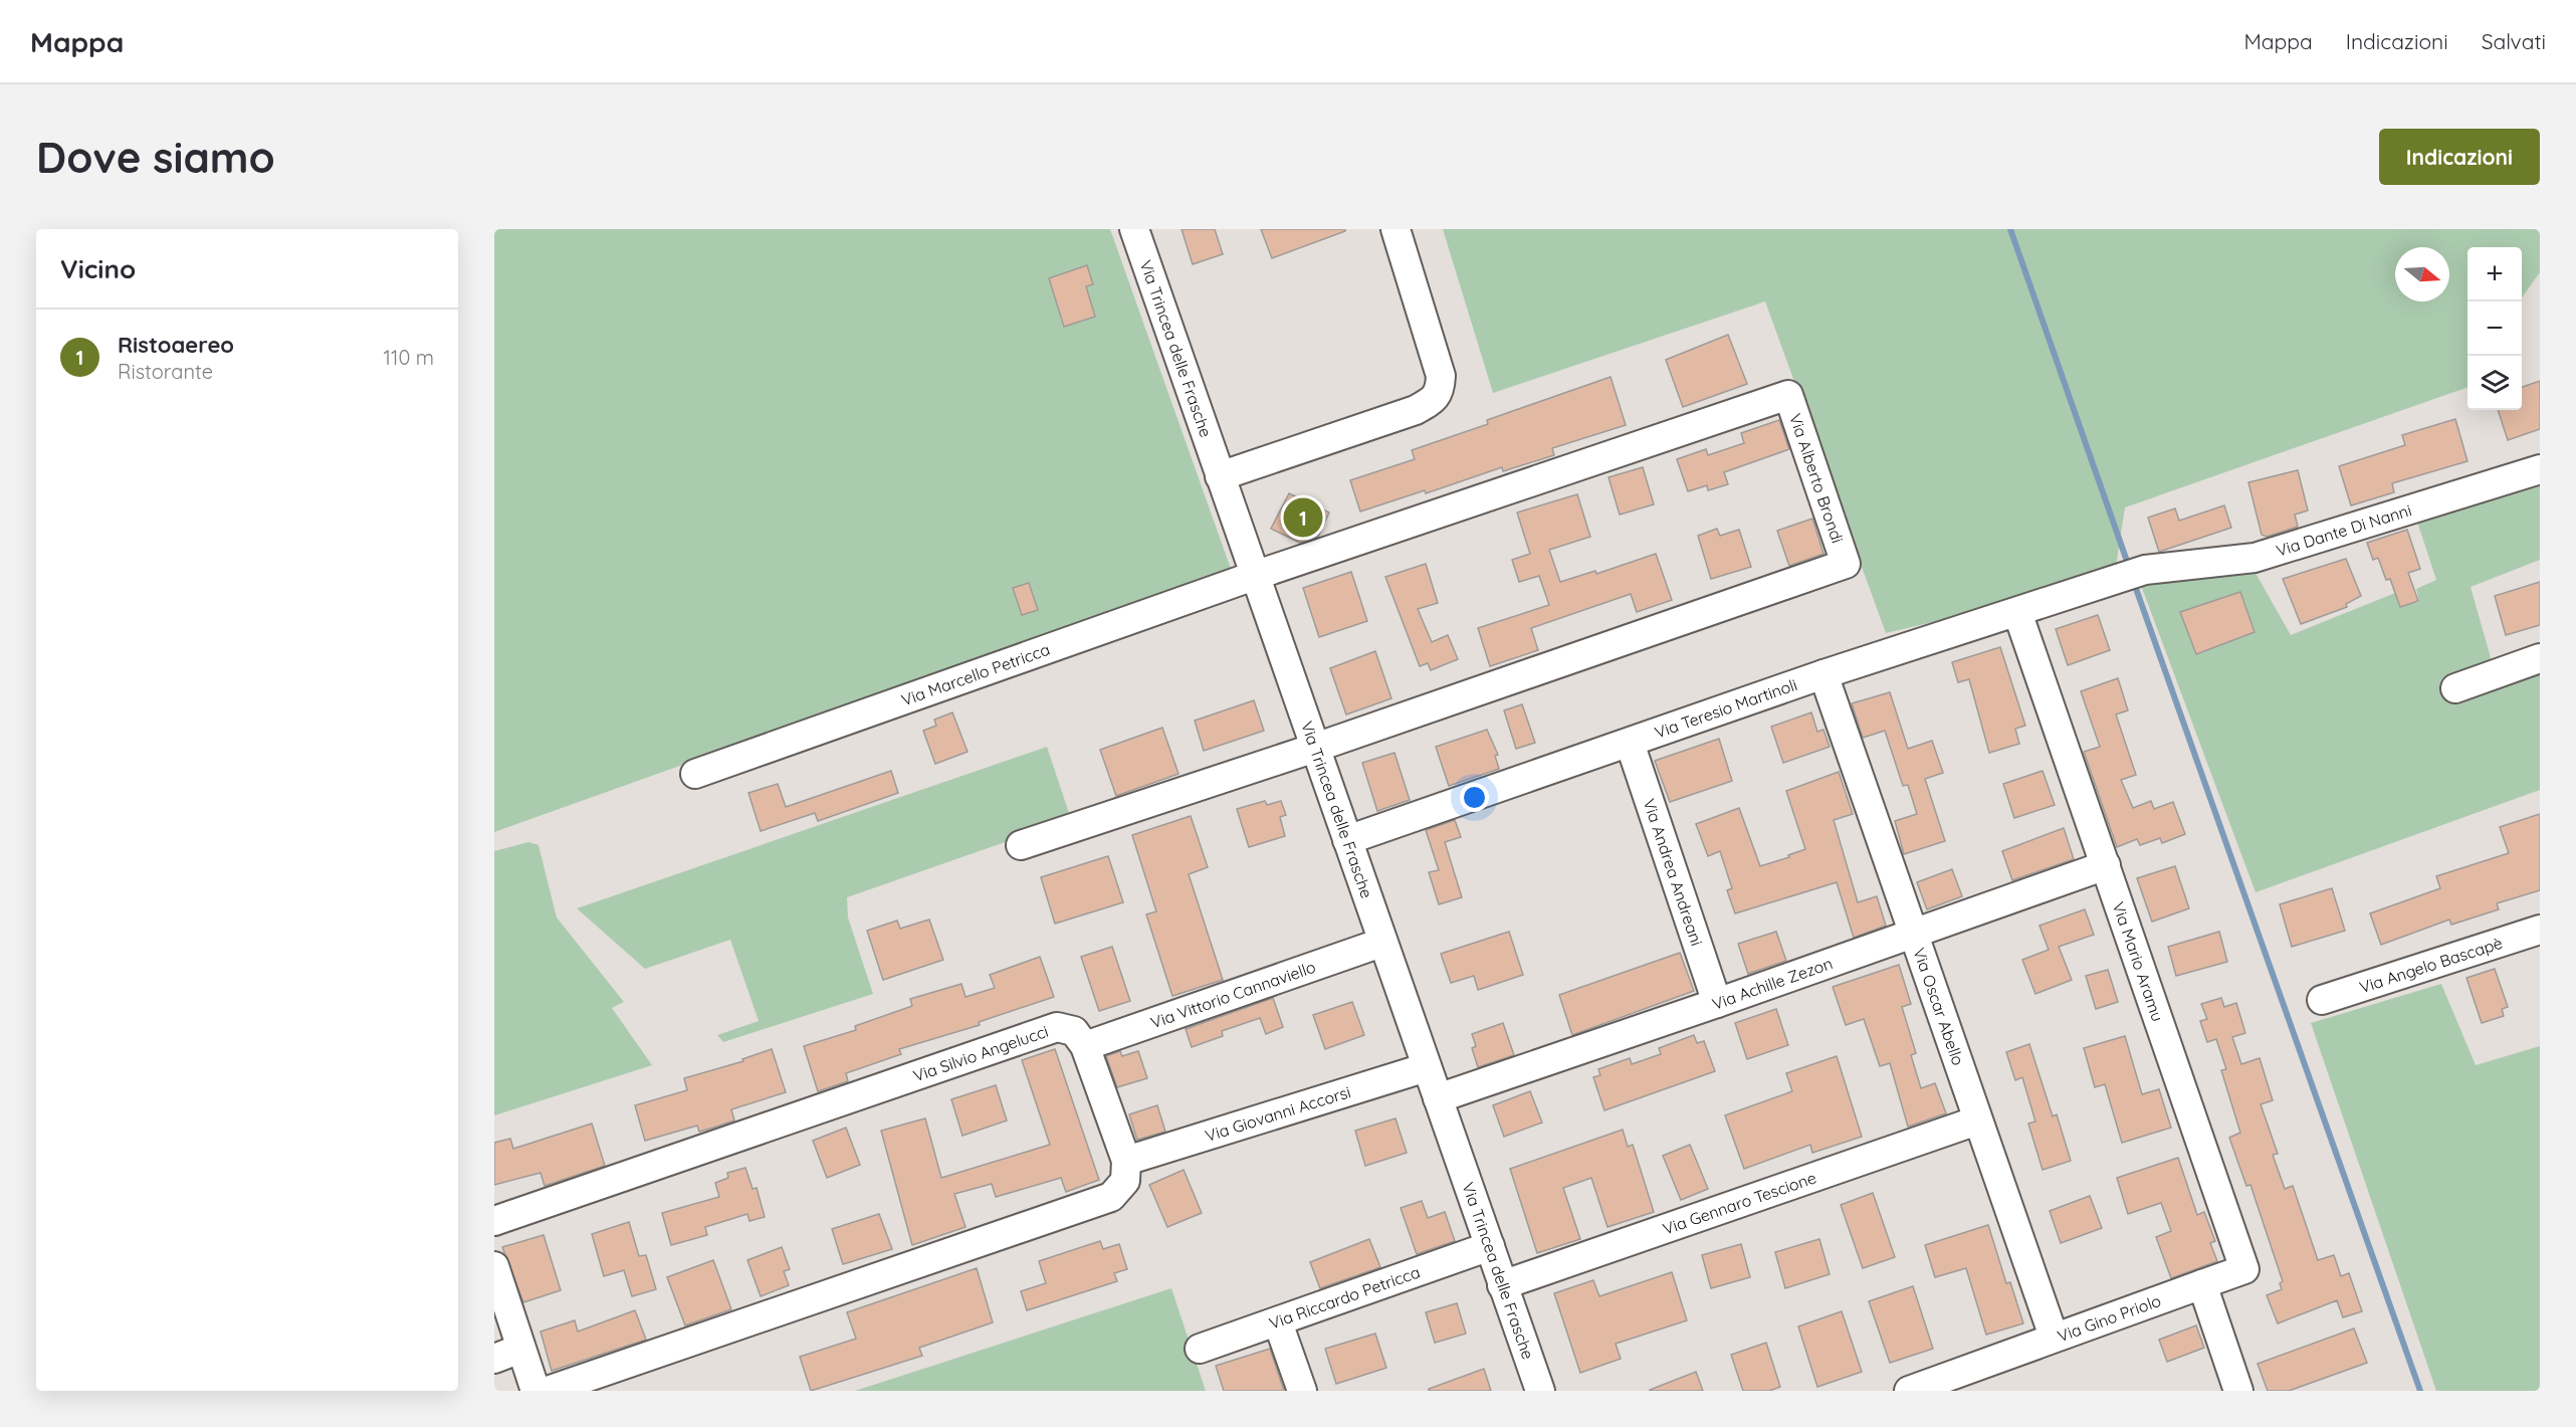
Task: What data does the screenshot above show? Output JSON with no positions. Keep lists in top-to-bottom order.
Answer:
{
  "streets": {
    "street": [
      "Via Trincea delle Frasche",
      "Via Alberto Brondi",
      "Via Dante Di Nanni",
      "Via Marcello Petricca",
      "Via Teresio Martinoli",
      "Via Andrea Andreani",
      "Via Mario Aramu",
      "Via Angelo Bascapè",
      "Via Achille Zezon",
      "Via Vittorio Cannaviello",
      "Via Oscar Abello",
      "Via Silvio Angelucci",
      "Via Giovanni Accorsi",
      "Via Gennaro Tescione",
      "Via Riccardo Petricca",
      "Via Gino Priolo"
    ]
  },
  "crossings": [
    ["Via Trincea delle Frasche", "Via Alberto Brondi"],
    ["Via Trincea delle Frasche", "Via Marcello Petricca"],
    ["Via Trincea delle Frasche", "Via Teresio Martinoli"],
    ["Via Trincea delle Frasche", "Via Achille Zezon"],
    ["Via Trincea delle Frasche", "Via Vittorio Cannaviello"],
    ["Via Trincea delle Frasche", "Via Giovanni Accorsi"],
    ["Via Trincea delle Frasche", "Via Gennaro Tescione"],
    ["Via Trincea delle Frasche", "Via Riccardo Petricca"],
    ["Via Alberto Brondi", "Via Marcello Petricca"],
    ["Via Dante Di Nanni", "Via Teresio Martinoli"],
    ["Via Teresio Martinoli", "Via Andrea Andreani"],
    ["Via Teresio Martinoli", "Via Mario Aramu"],
    ["Via Teresio Martinoli", "Via Oscar Abello"],
    ["Via Andrea Andreani", "Via Achille Zezon"],
    ["Via Mario Aramu", "Via Achille Zezon"],
    ["Via Mario Aramu", "Via Gino Priolo"],
    ["Via Achille Zezon", "Via Oscar Abello"],
    ["Via Vittorio Cannaviello", "Via Silvio Angelucci"],
    ["Via Oscar Abello", "Via Gennaro Tescione"],
    ["Via Oscar Abello", "Via Gino Priolo"]
  ],
  "north": "right",
  "page": {
    "header": "Mappa",
    "nav": ["Mappa", "Indicazioni", "Salvati"],
    "buttons": "Indicazioni",
    "title": "Dove siamo",
    "heading": "Vicino",
    "map_buttons": ["+", "−"],
    "list": [
      {
        "mark": "1",
        "name": "Ristoaereo",
        "note": "Ristorante",
        "value": "110 m"
      }
    ],
    "pins": "1"
  }
}
